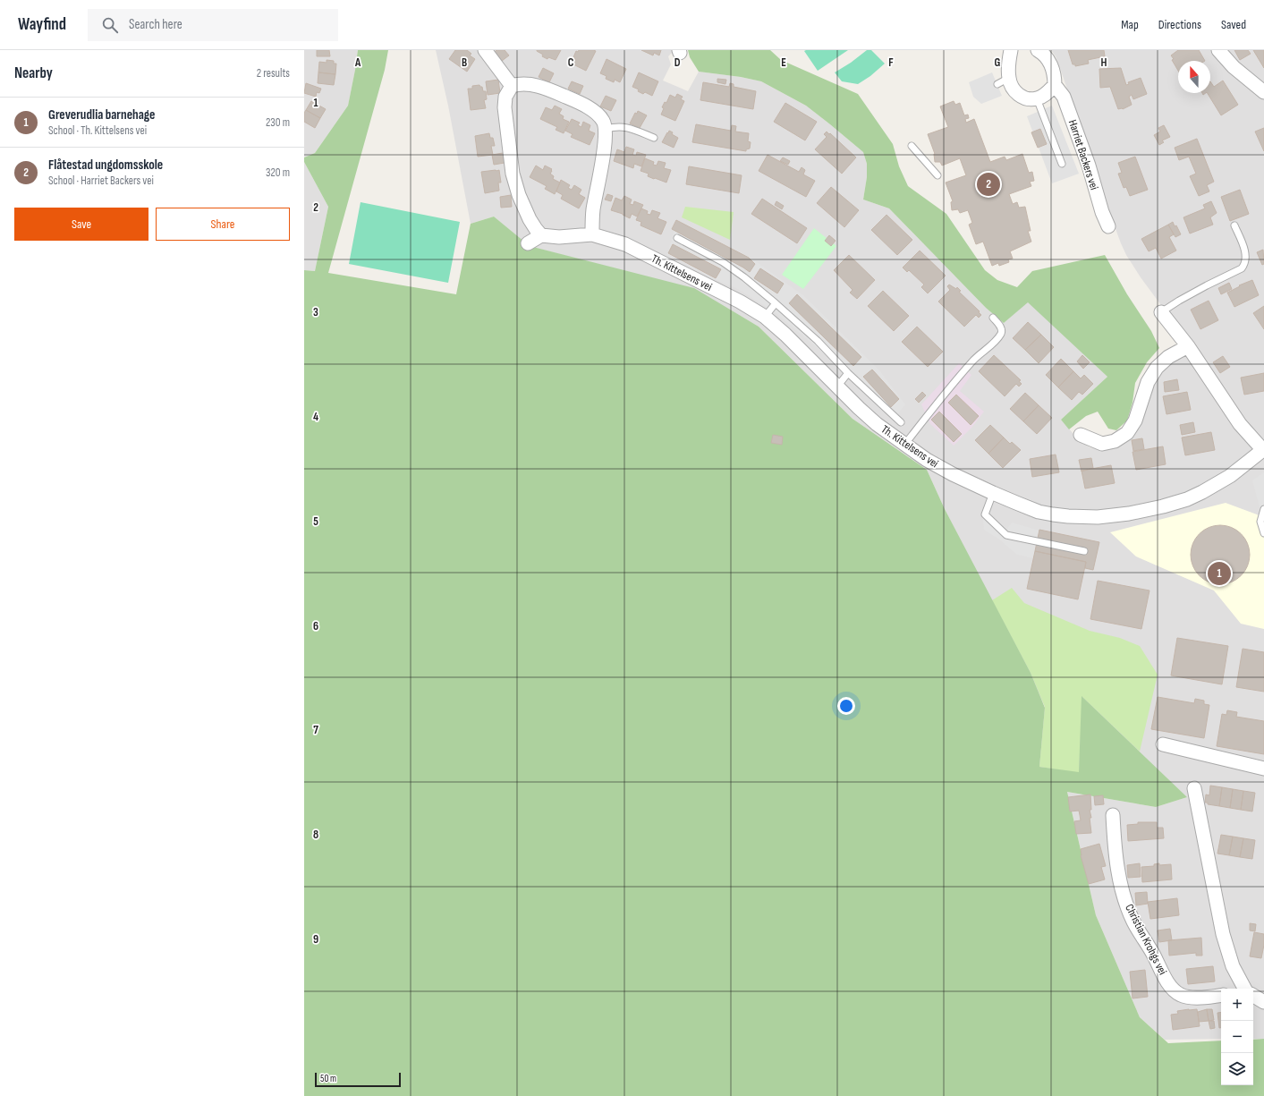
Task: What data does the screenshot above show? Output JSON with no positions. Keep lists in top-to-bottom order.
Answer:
{
  "streets": {
    "street": ["Harriet Backers vei", "Th. Kittelsens vei", "Christian Krohgs vei"]
  },
  "scale_bar": "50 m",
  "north": "top",
  "page": {
    "header": "Wayfind",
    "search": "Search here",
    "nav": ["Map", "Directions", "Saved"],
    "heading": ["Nearby", "2 results"],
    "list": [
      {
        "mark": "1",
        "name": "Greverudlia barnehage",
        "note": "School · Th. Kittelsens vei",
        "value": "230 m"
      },
      {
        "mark": "2",
        "name": "Flåtestad ungdomsskole",
        "note": "School · Harriet Backers vei",
        "value": "320 m"
      }
    ],
    "pins": ["2", "1"],
    "buttons": ["Save", "Share"],
    "map_buttons": ["+", "−"],
    "scale": "50 m"
  },
  "grid": {
    "columns": [
      "A",
      "B",
      "C",
      "D",
      "E",
      "F",
      "G",
      "H"
    ],
    "rows": [
      "1",
      "2",
      "3",
      "4",
      "5",
      "6",
      "7",
      "8",
      "9"
    ]
  }
}
